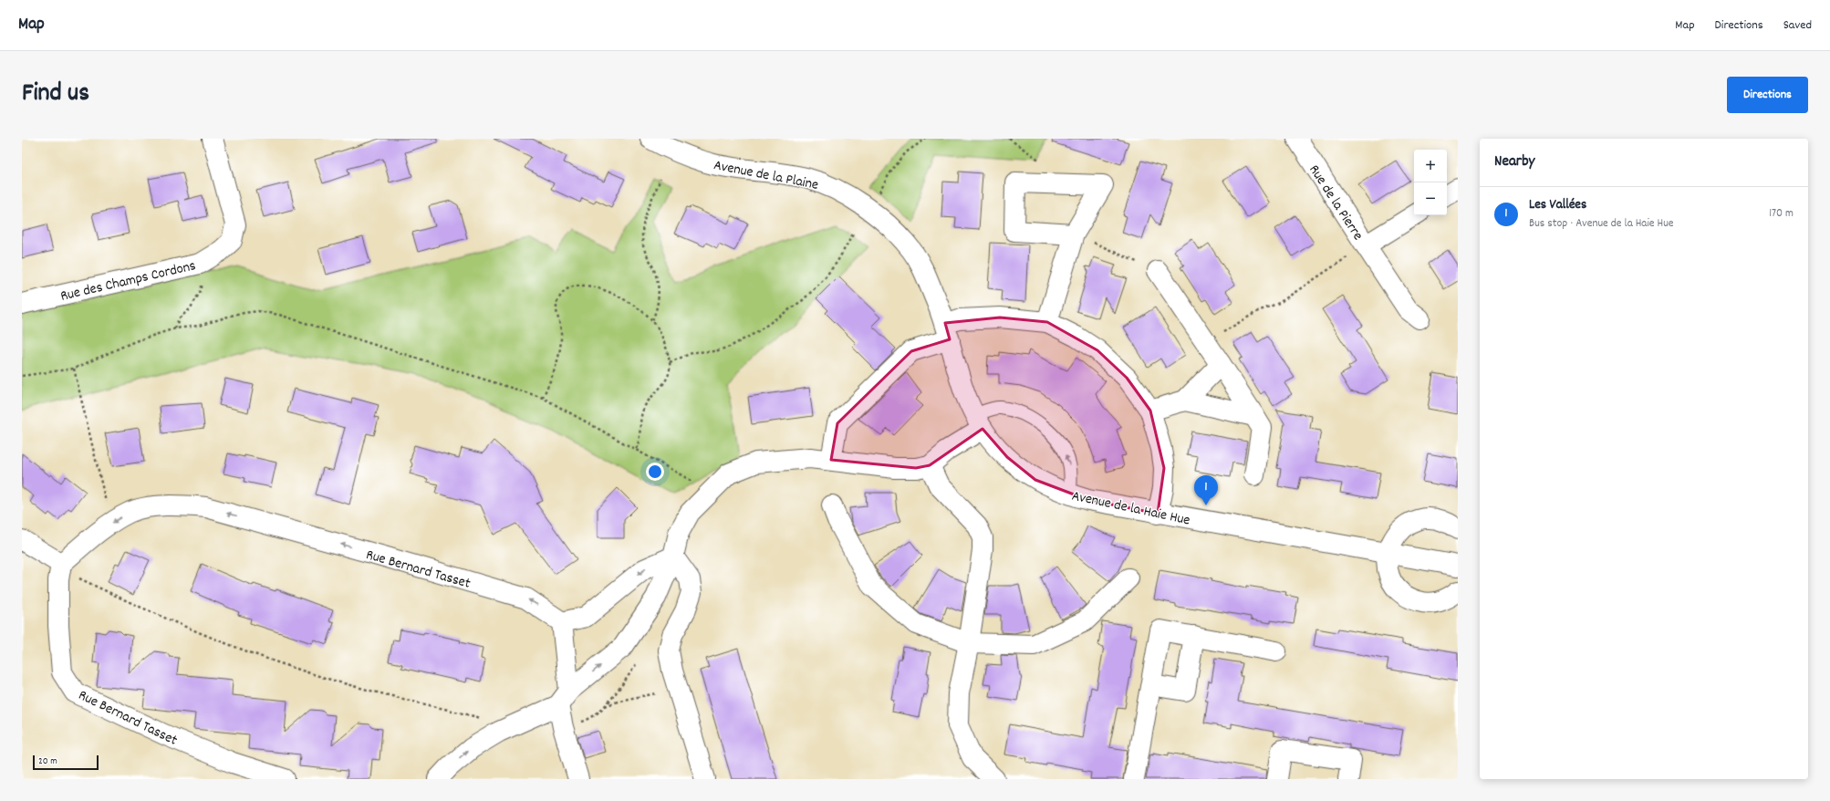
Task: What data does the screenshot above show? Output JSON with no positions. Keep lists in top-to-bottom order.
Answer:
{
  "streets": {
    "street": [
      "Avenue de la Plaine",
      "Rue de la Pierre",
      "Rue des Champs Cordons",
      "Avenue de la Haie Hue",
      "Rue Bernard Tasset"
    ]
  },
  "crossings": [
    ["Avenue de la Plaine", "Avenue de la Haie Hue"]
  ],
  "one_way": ["Rue Bernard Tasset"],
  "scale_bar": "20 m",
  "page": {
    "header": "Map",
    "nav": ["Map", "Directions", "Saved"],
    "title": "Find us",
    "buttons": "Directions",
    "heading": "Nearby",
    "map_buttons": ["+", "−"],
    "list": [
      {
        "mark": "1",
        "name": "Les Vallées",
        "note": "Bus stop · Avenue de la Haie Hue",
        "value": "170 m"
      }
    ],
    "pins": "1",
    "scale": "20 m"
  }
}
